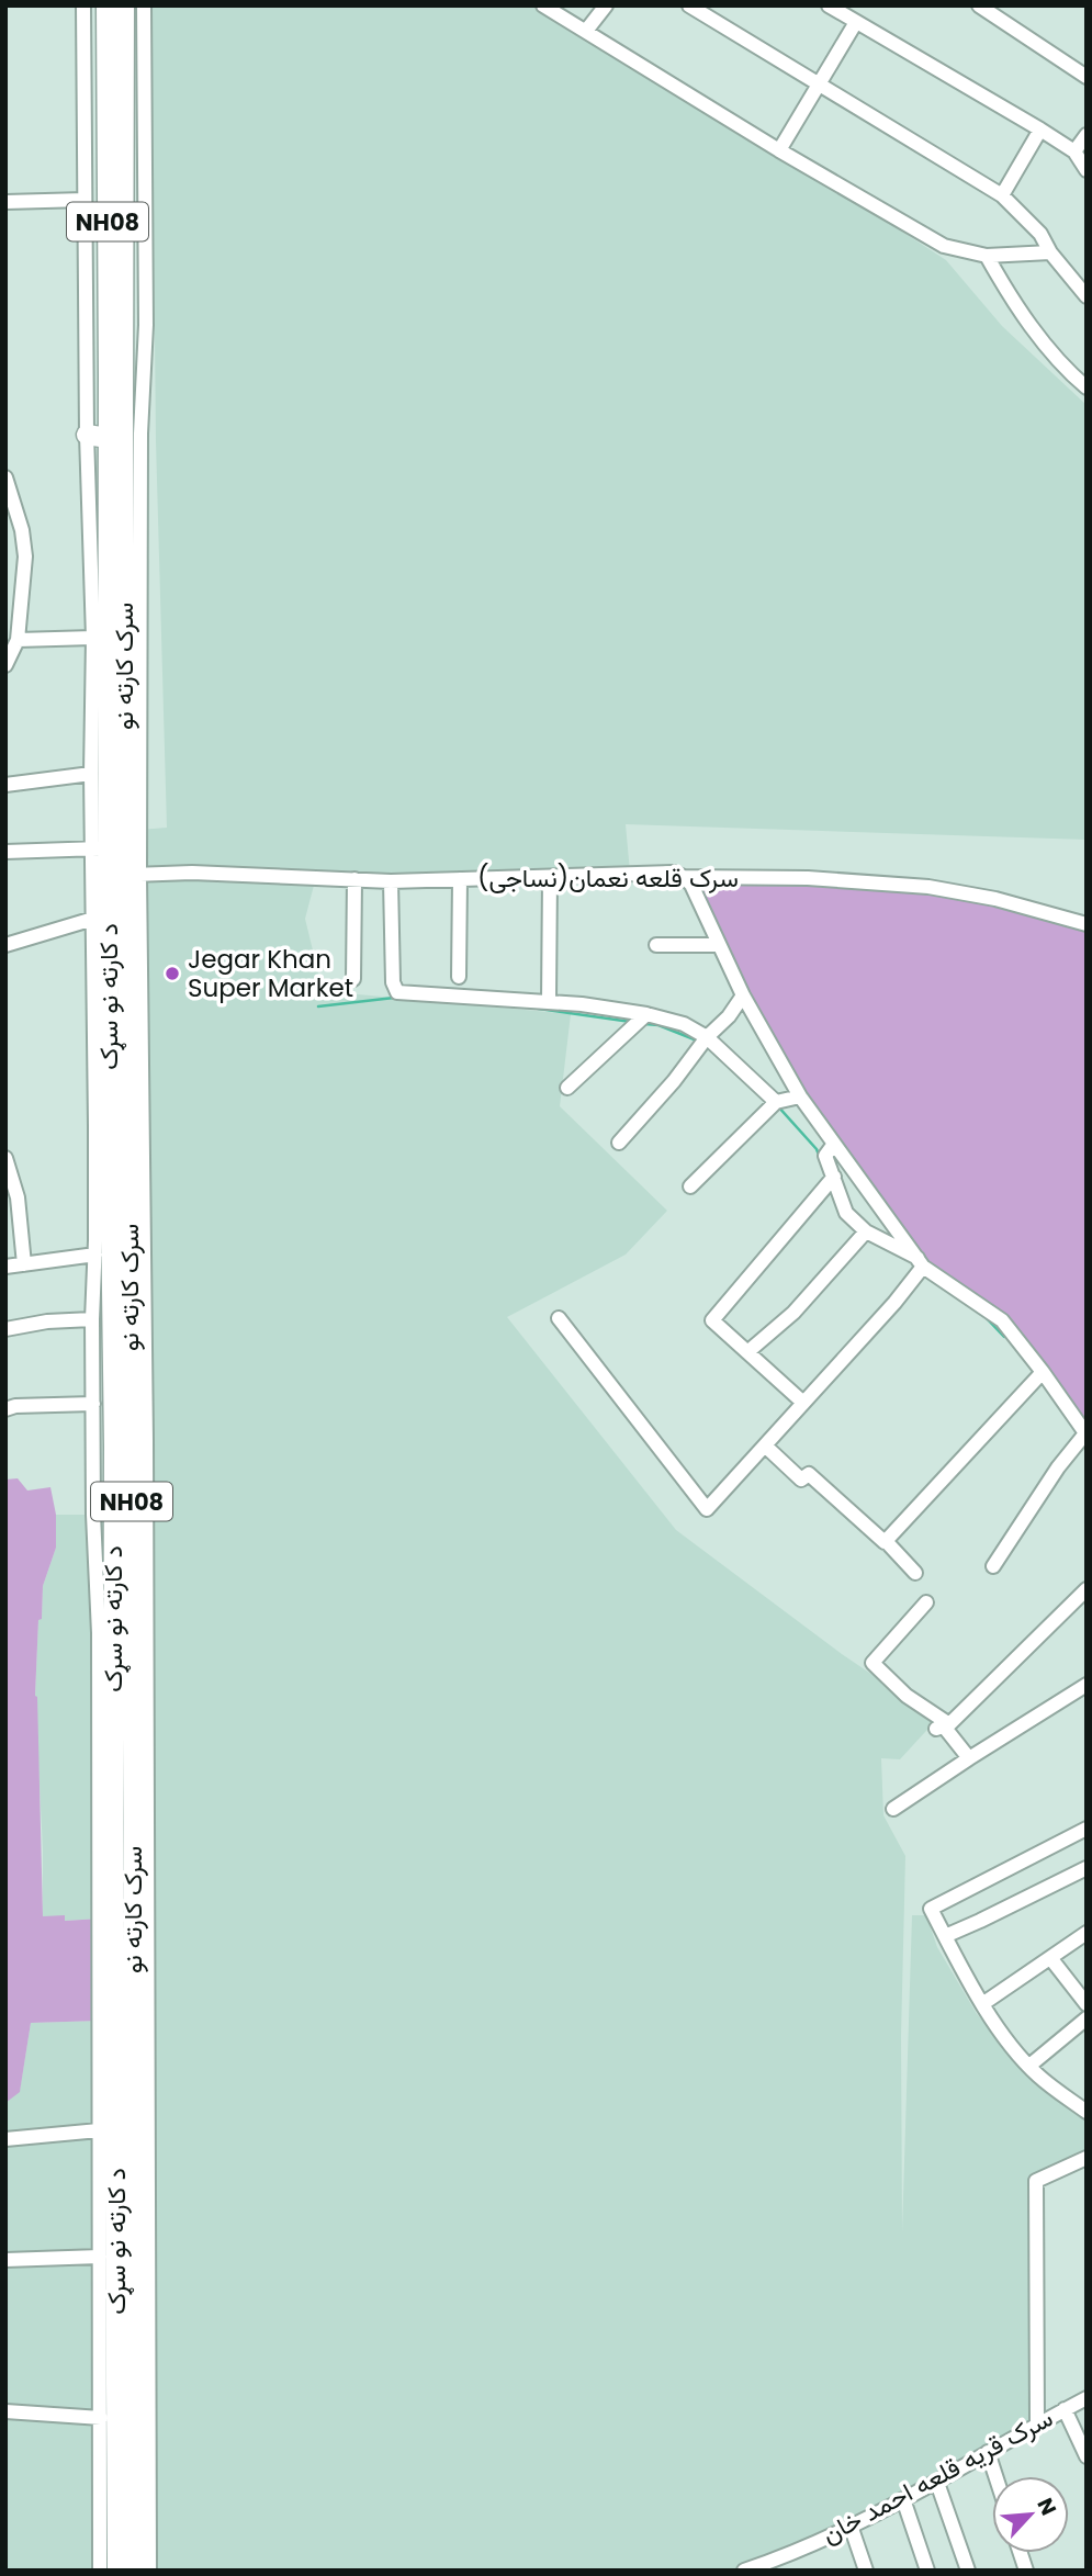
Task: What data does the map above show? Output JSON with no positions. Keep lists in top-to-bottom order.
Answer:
{
  "streets": {
    "highway": ["NH08", "سرک کارته نو", "د کارته نو سړک"],
    "street": ["سرک قلعه نعمان(نساجی)", "سرک قریه قلعه احمد خان"]
  },
  "crossings": [
    ["NH08", "د کارته نو سړک"],
    ["سرک کارته نو", "سرک قلعه نعمان(نساجی)"],
    ["سرک کارته نو", "د کارته نو سړک"]
  ],
  "places": ["Jegar Khan Super Market"],
  "north": "top right"
}
